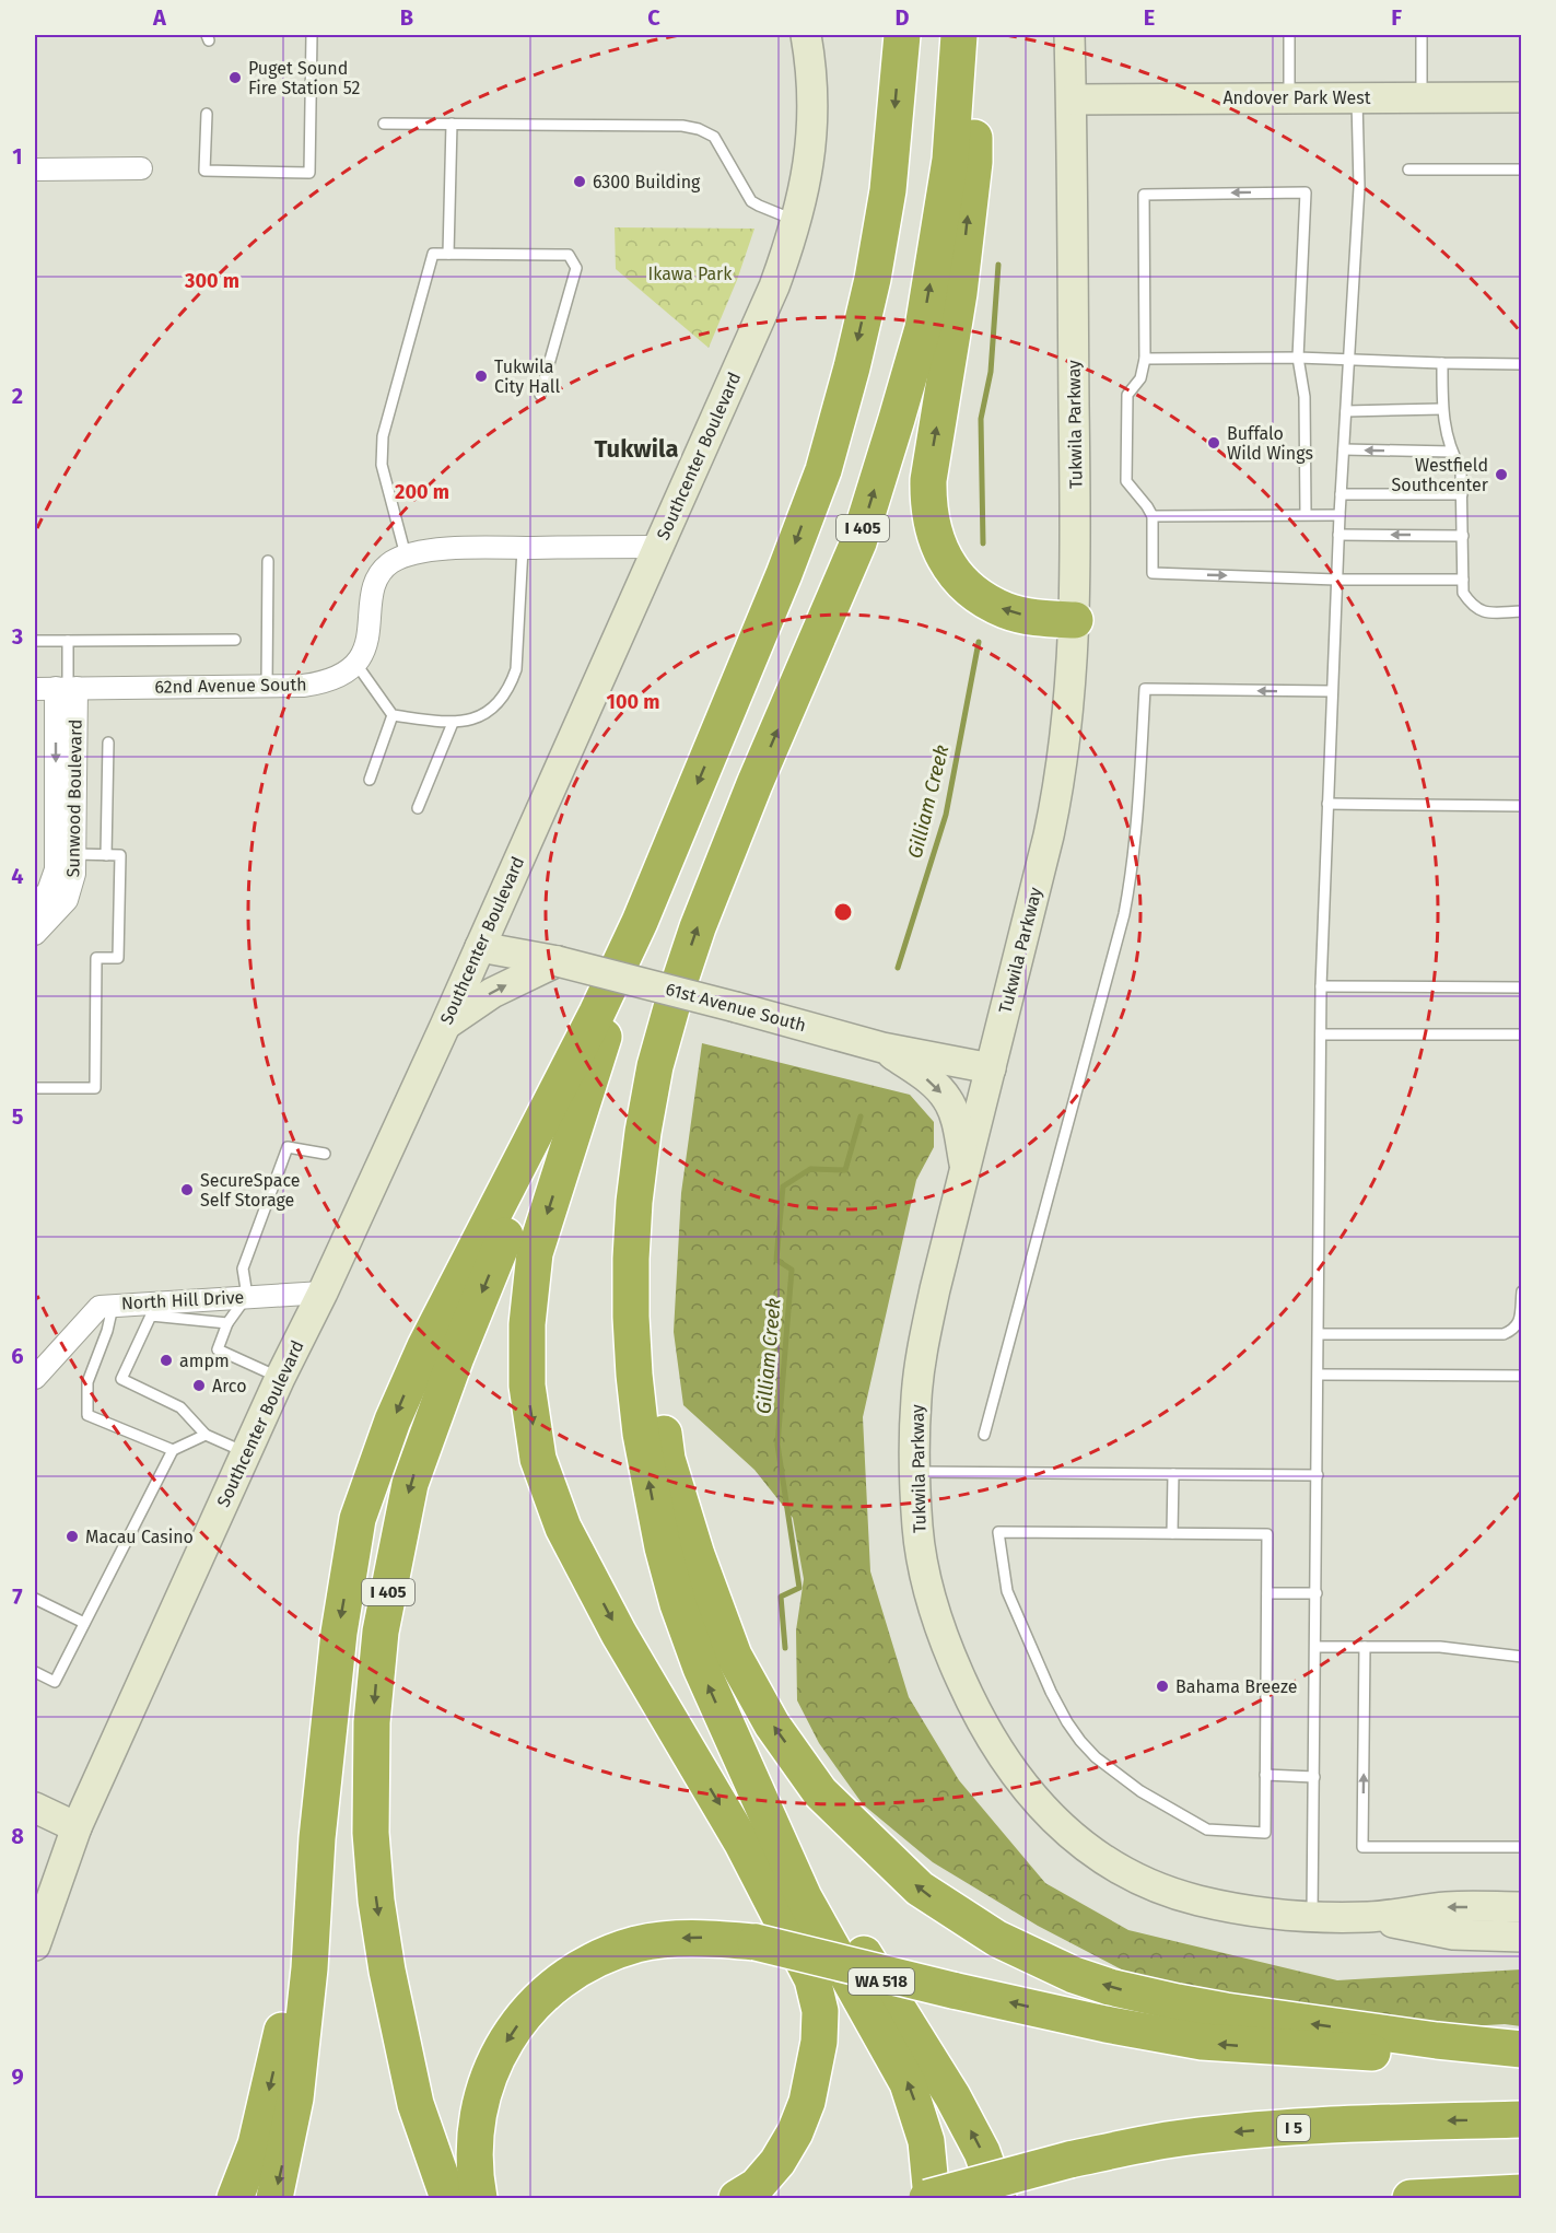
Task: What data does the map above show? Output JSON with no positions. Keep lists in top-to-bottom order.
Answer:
{
  "streets": {
    "highway": ["I 405", "WA 518", "I 5"],
    "main road": [
      "Andover Park West",
      "Tukwila Parkway",
      "Southcenter Boulevard",
      "61st Avenue South"
    ],
    "street": ["62nd Avenue South", "Sunwood Boulevard", "North Hill Drive"]
  },
  "crossings": [
    ["Andover Park West", "Tukwila Parkway"],
    ["Tukwila Parkway", "61st Avenue South"],
    ["Southcenter Boulevard", "61st Avenue South"],
    ["Southcenter Boulevard", "North Hill Drive"],
    ["I 405", "WA 518"],
    ["62nd Avenue South", "Sunwood Boulevard"]
  ],
  "districts": ["Tukwila"],
  "water": ["Gilliam Creek"],
  "parks": ["Ikawa Park"],
  "places": [
    "Puget Sound Fire Station 52",
    "6300 Building",
    "Tukwila City Hall",
    "Buffalo Wild Wings",
    "Westfield Southcenter",
    "SecureSpace Self Storage",
    "ampm",
    "Arco",
    "Macau Casino",
    "Bahama Breeze"
  ],
  "grid": {
    "columns": [
      "A",
      "B",
      "C",
      "D",
      "E",
      "F"
    ],
    "rows": [
      "1",
      "2",
      "3",
      "4",
      "5",
      "6",
      "7",
      "8",
      "9"
    ]
  },
  "rings": ["300 m", "200 m", "100 m"]
}
